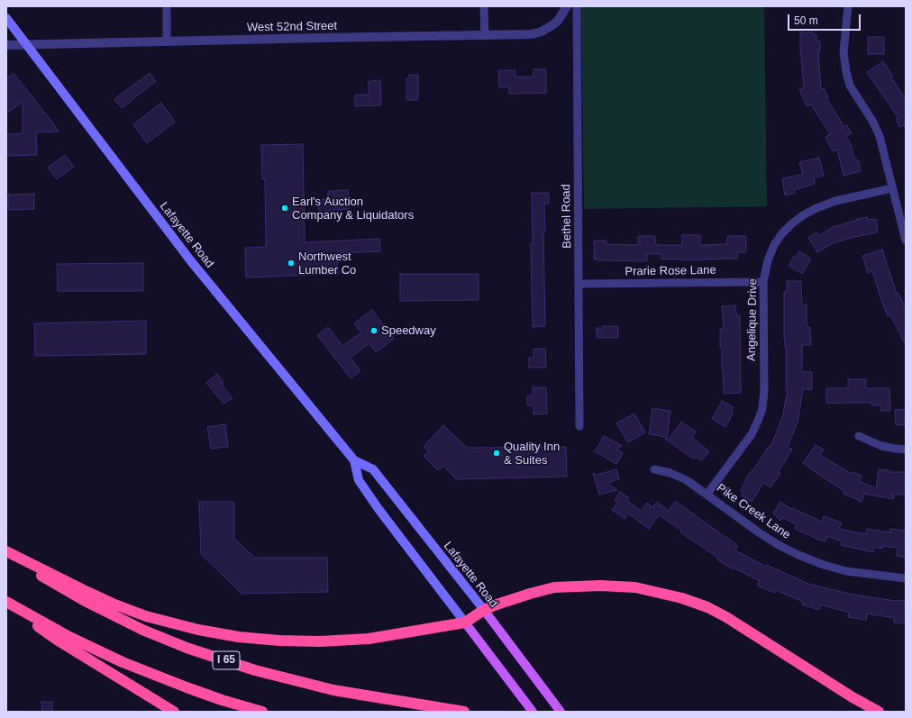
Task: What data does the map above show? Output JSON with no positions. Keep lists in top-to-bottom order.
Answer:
{
  "streets": {
    "highway": ["I 65"],
    "main road": ["Lafayette Road"],
    "street": [
      "West 52nd Street",
      "Bethel Road",
      "Prarie Rose Lane",
      "Angelique Drive",
      "Pike Creek Lane"
    ]
  },
  "crossings": [
    ["West 52nd Street", "Lafayette Road"],
    ["Bethel Road", "Prarie Rose Lane"],
    ["Prarie Rose Lane", "Angelique Drive"],
    ["Angelique Drive", "Pike Creek Lane"]
  ],
  "places": [
    "Earl's Auction Company & Liquidators",
    "Northwest Lumber Co",
    "Speedway",
    "Quality Inn & Suites"
  ],
  "scale_bar": "50 m"
}
